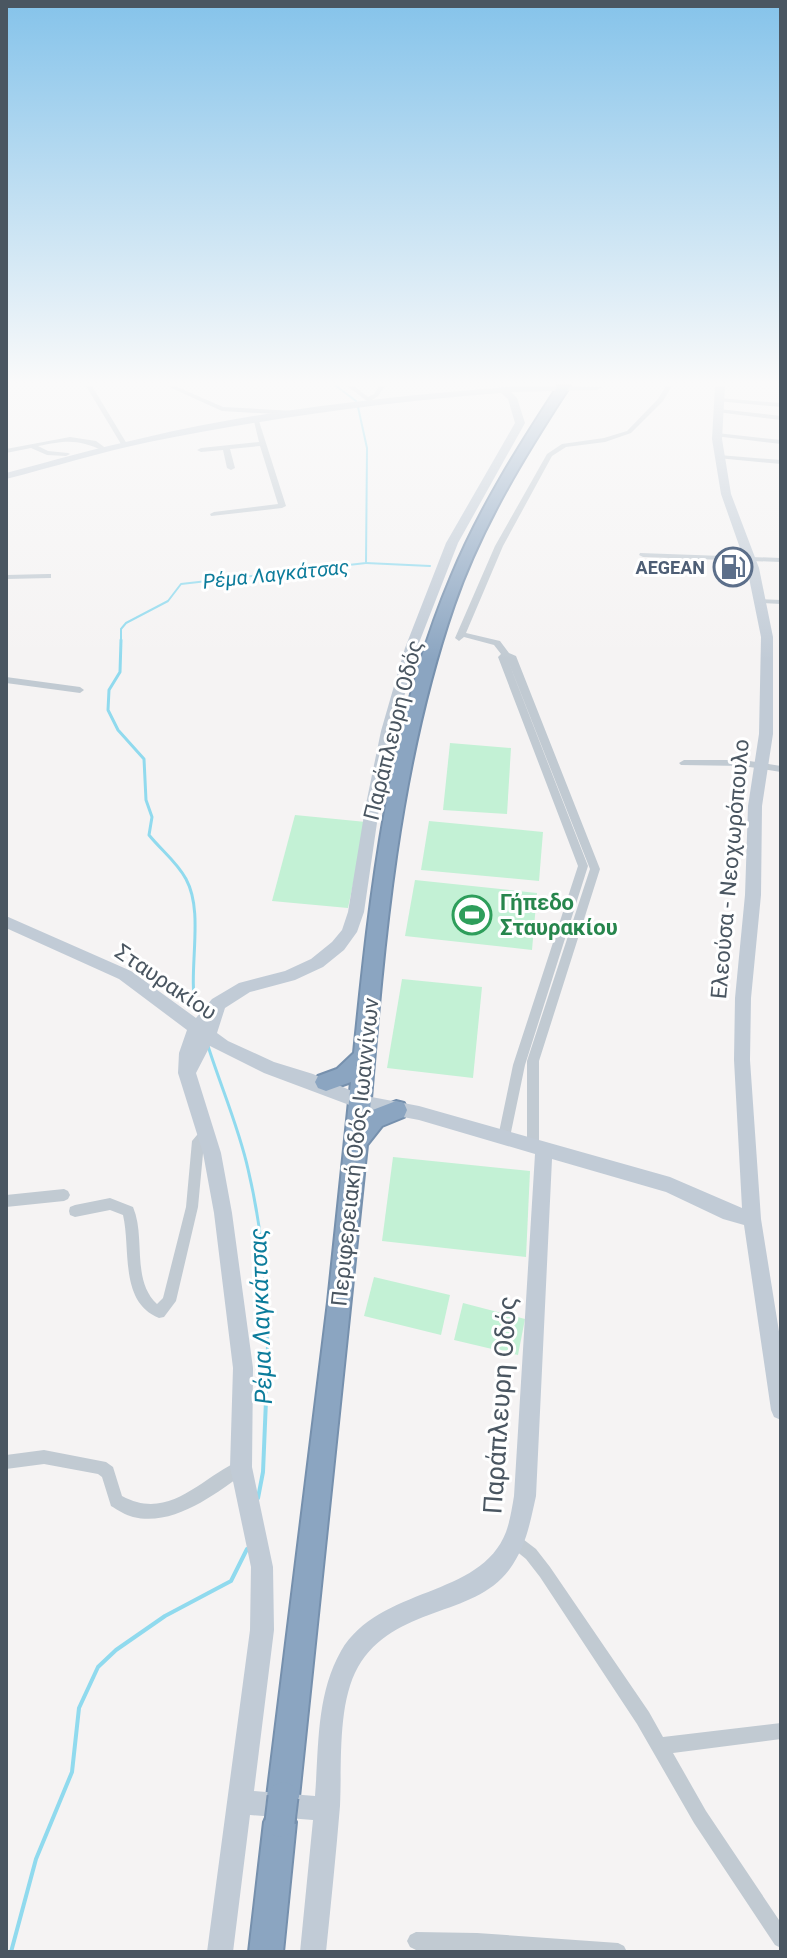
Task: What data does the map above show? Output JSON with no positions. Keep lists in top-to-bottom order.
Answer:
{
  "streets": {
    "highway": ["Περιφερειακή Οδός Ιωαννίνων"],
    "street": ["Παράπλευρη Οδός", "Ελεούσα - Νεοχωρόπουλο", "Σταυρακίου"]
  },
  "crossings": [
    ["Παράπλευρη Οδός", "Σταυρακίου"]
  ],
  "water": ["Ρέμα Λαγκάτσας"],
  "places": {
    "fuel station": ["AEGEAN"],
    "sports": ["Γήπεδο Σταυρακίου"]
  }
}
